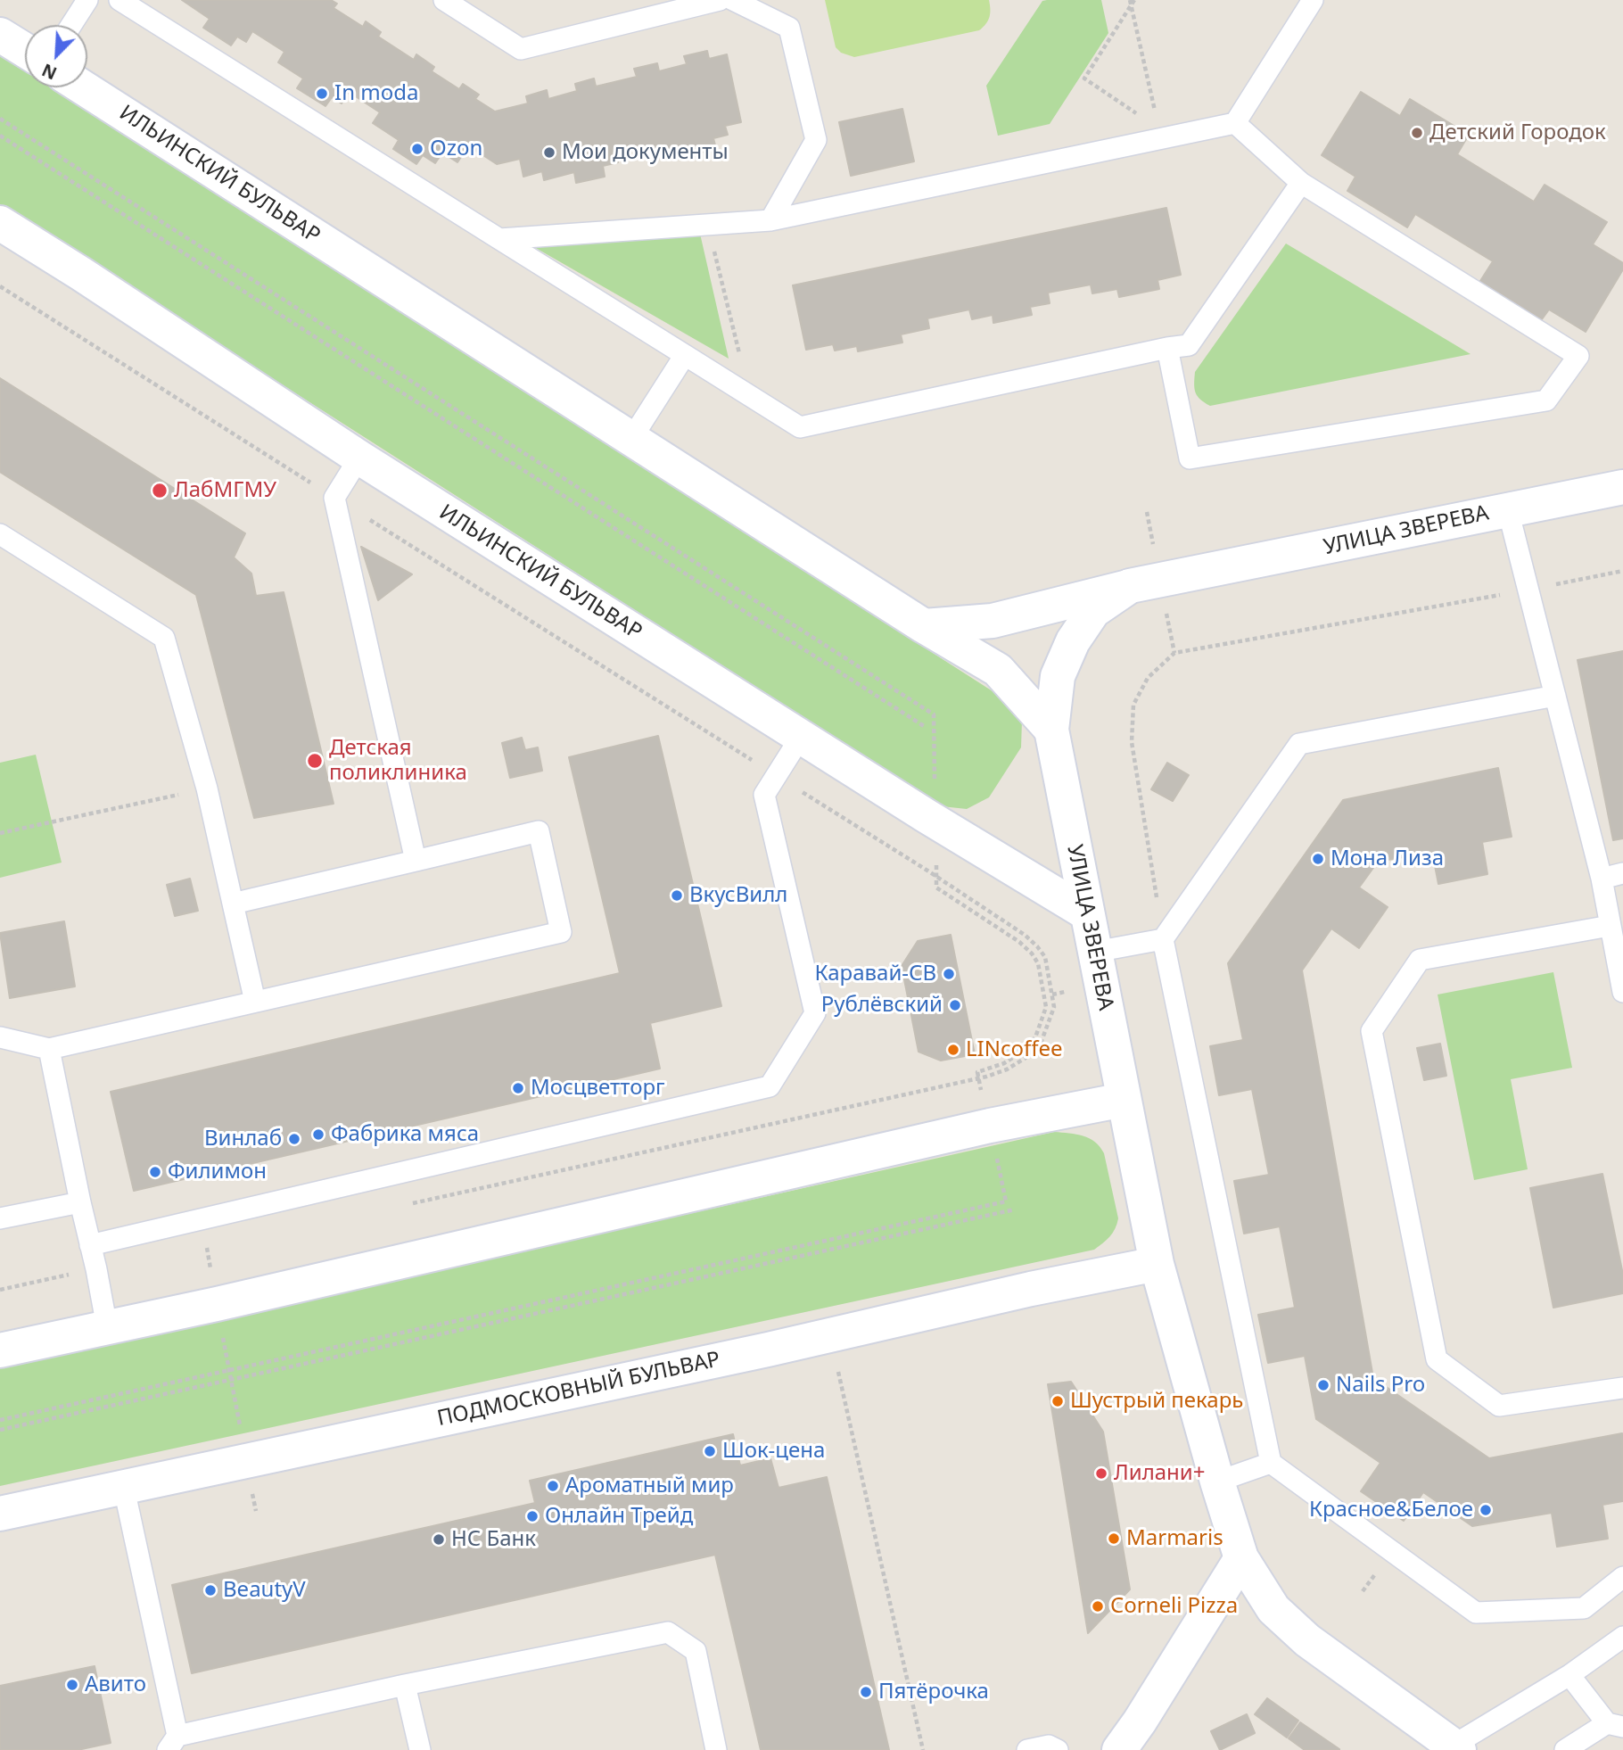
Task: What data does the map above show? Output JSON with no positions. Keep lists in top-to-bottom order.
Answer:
{
  "streets": {
    "street": ["ИЛЬИНСКИЙ БУЛЬВАР", "УЛИЦА ЗВЕРЕВА", "ПОДМОСКОВНЫЙ БУЛЬВАР"]
  },
  "crossings": [
    ["ИЛЬИНСКИЙ БУЛЬВАР", "УЛИЦА ЗВЕРЕВА"],
    ["УЛИЦА ЗВЕРЕВА", "ПОДМОСКОВНЫЙ БУЛЬВАР"]
  ],
  "places": [
    "In moda",
    "Детский Городок",
    "Ozon",
    "Мои документы",
    "ЛабМГМУ",
    "Детская поликлиника",
    "Мона Лиза",
    "ВкусВилл",
    "Каравай-СВ",
    "Рублёвский",
    "LINcoffee",
    "Мосцветторг",
    "Фабрика мяса",
    "Винлаб",
    "Филимон",
    "Nails Pro",
    "Шустрый пекарь",
    "Шок-цена",
    "Лилани+",
    "Ароматный мир",
    "Красное&Белое",
    "Онлайн Трейд",
    "Marmaris",
    "НС Банк",
    "BeautyV",
    "Corneli Pizza",
    "Авито",
    "Пятёрочка"
  ],
  "north": "bottom left"
}
